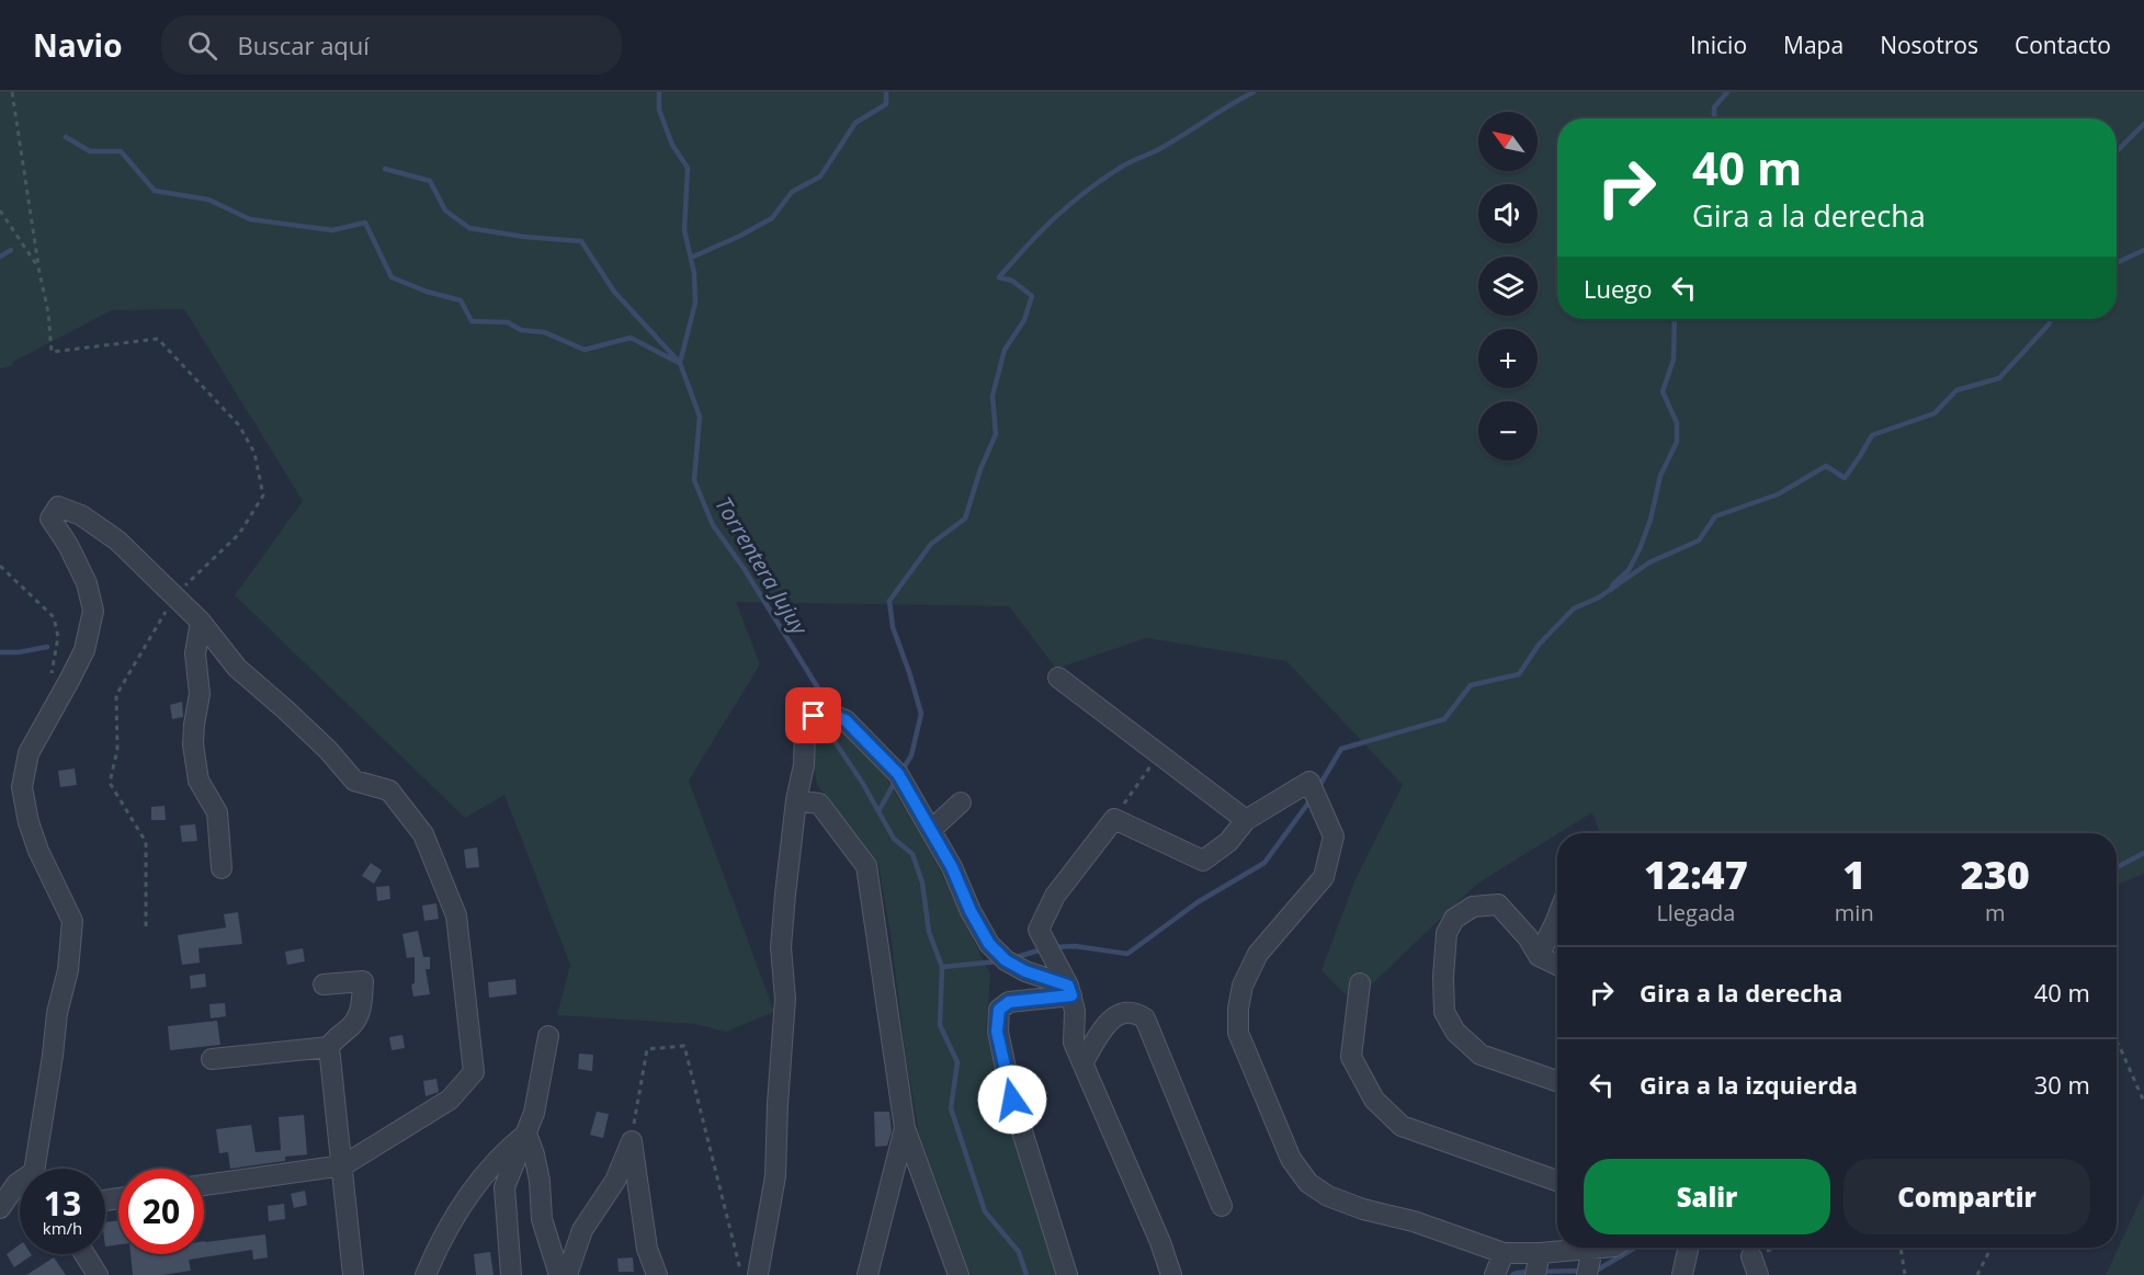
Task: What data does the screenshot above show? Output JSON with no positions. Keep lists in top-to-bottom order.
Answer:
{
  "water": ["Torrentera Jujuy"],
  "north": "top left",
  "page": {
    "header": "Navio",
    "search": "Buscar aquí",
    "nav": [
      "Inicio",
      "Mapa",
      "Nosotros",
      "Contacto"
    ],
    "map_buttons": ["+", "−"],
    "turn": ["40 m", "Gira a la derecha"],
    "then": "Luego",
    "eta": [
      "12:47",
      "Llegada",
      "1",
      "min",
      "230",
      "m"
    ],
    "list": [
      {
        "name": "Gira a la derecha",
        "value": "40 m"
      },
      {
        "name": "Gira a la izquierda",
        "value": "30 m"
      }
    ],
    "buttons": ["Salir", "Compartir"],
    "speed": "13 km/h",
    "limit": "20"
  }
}
